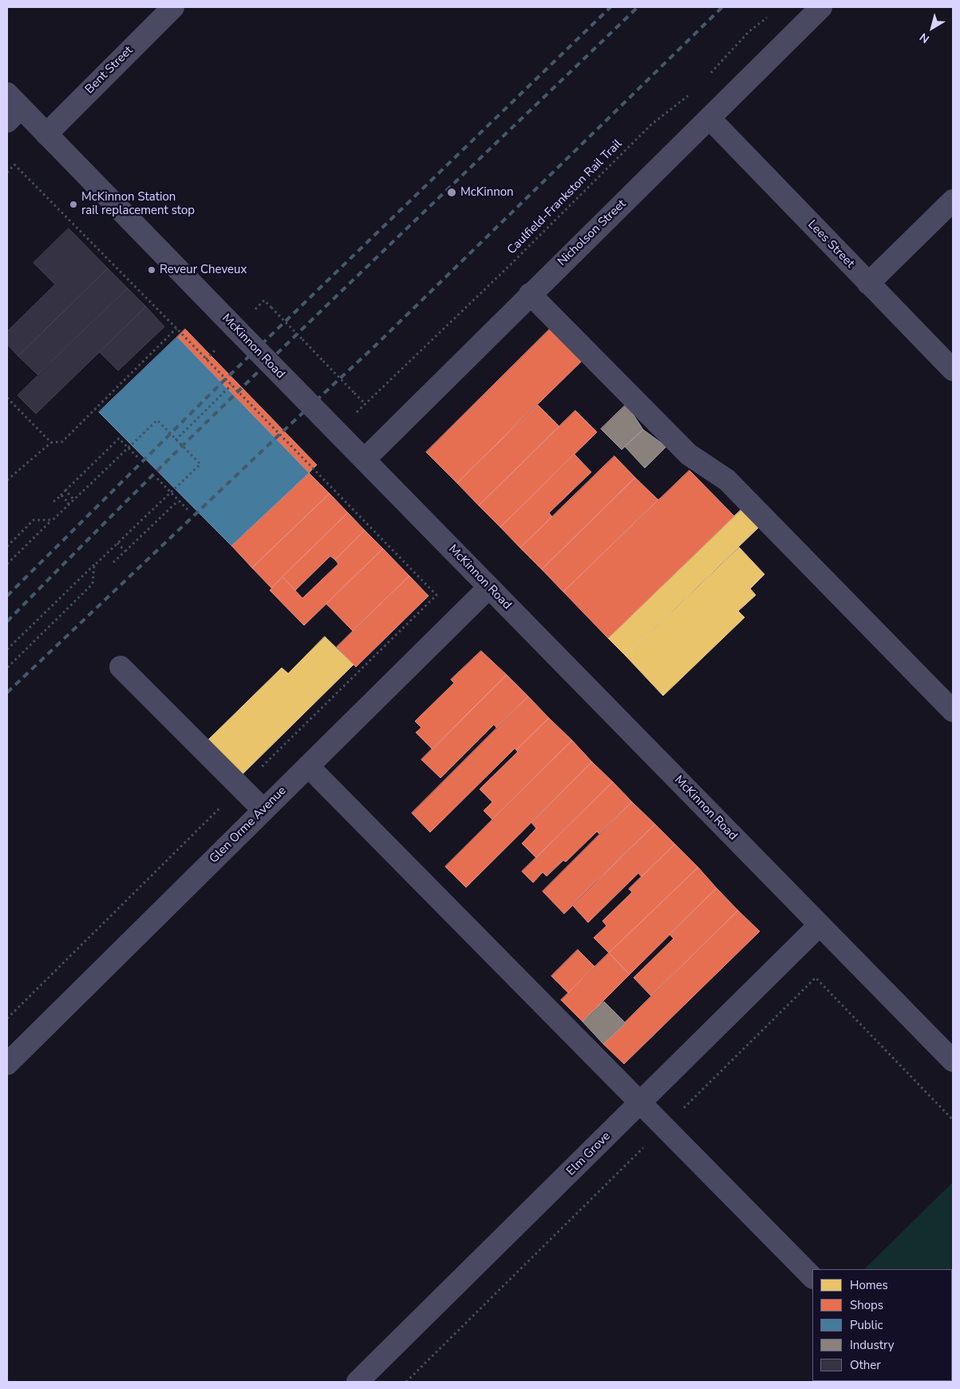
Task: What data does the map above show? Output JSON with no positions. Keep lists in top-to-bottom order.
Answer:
{
  "streets": {
    "street": [
      "Bent Street",
      "Nicholson Street",
      "Lees Street",
      "McKinnon Road",
      "Glen Orme Avenue",
      "Elm Grove"
    ],
    "path": ["Caulfield-Frankston Rail Trail"]
  },
  "crossings": [
    ["Bent Street", "McKinnon Road"],
    ["Nicholson Street", "Lees Street"],
    ["Nicholson Street", "McKinnon Road"],
    ["McKinnon Road", "Glen Orme Avenue"],
    ["McKinnon Road", "Elm Grove"]
  ],
  "places": ["McKinnon", "McKinnon Station rail replacement stop", "Reveur Cheveux"],
  "legend": [
    "Homes",
    "Shops",
    "Public",
    "Industry",
    "Other"
  ],
  "north": "bottom left"
}
